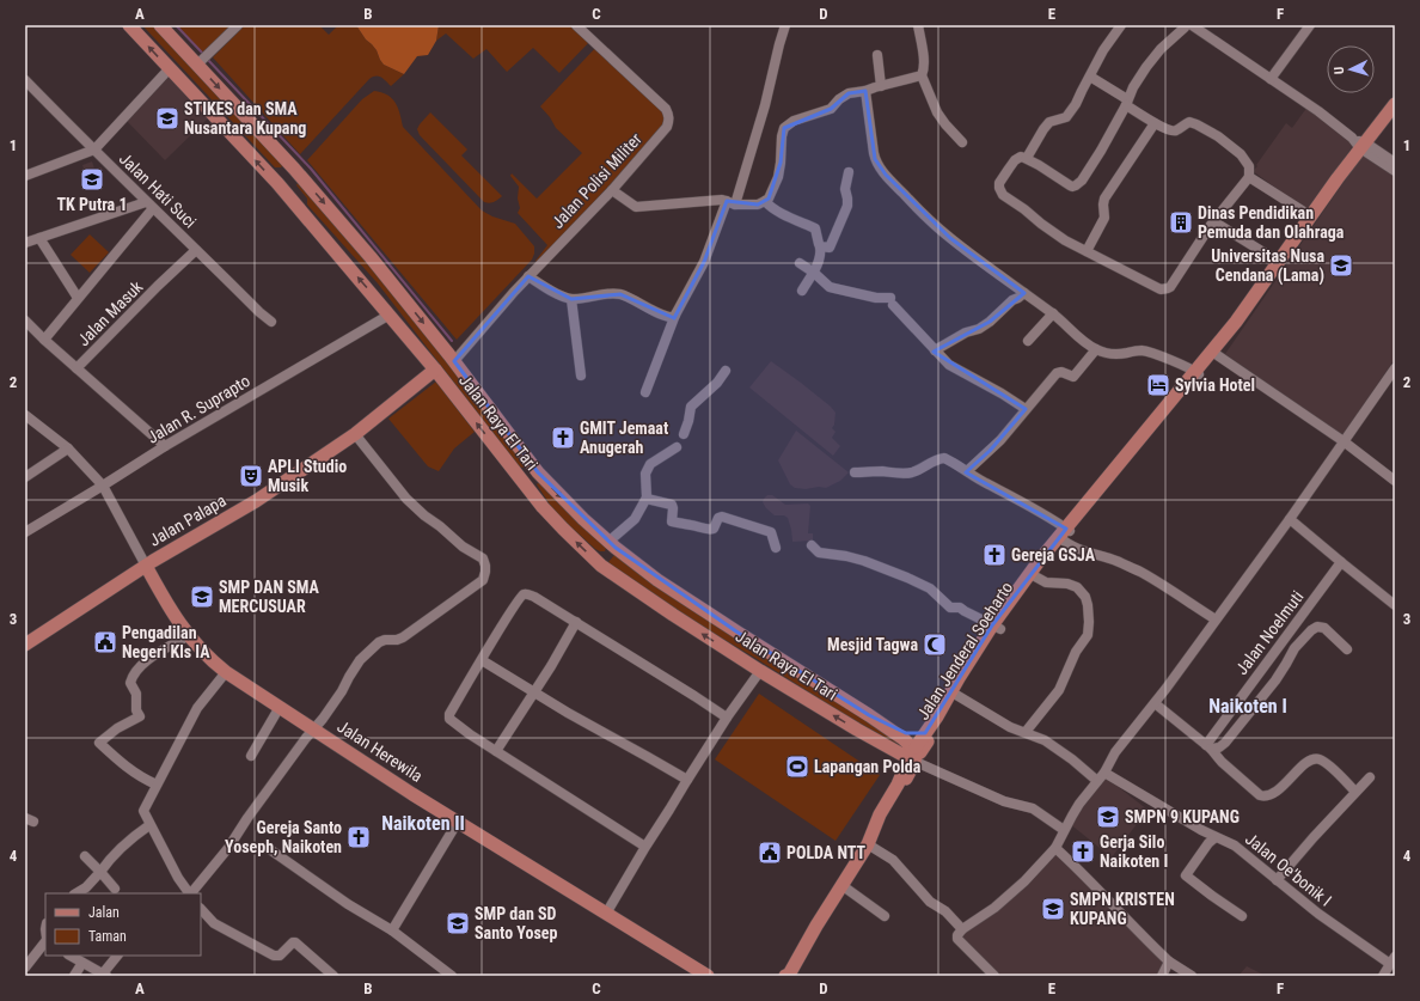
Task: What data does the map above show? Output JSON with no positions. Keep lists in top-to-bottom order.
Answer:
{
  "streets": {
    "main road": [
      "Jalan Raya El Tari",
      "Jalan Palapa",
      "Jalan Jenderal Soeharto",
      "Jalan Herewila"
    ],
    "street": [
      "Jalan Polisi Militer",
      "Jalan Hati Suci",
      "Jalan Masuk",
      "Jalan R. Suprapto",
      "Jalan Noelmuti",
      "Jalan Oe'bonik I"
    ]
  },
  "crossings": [
    ["Jalan Polisi Militer", "Jalan Raya El Tari"],
    ["Jalan Hati Suci", "Jalan Masuk"],
    ["Jalan R. Suprapto", "Jalan Raya El Tari"],
    ["Jalan R. Suprapto", "Jalan Herewila"],
    ["Jalan Raya El Tari", "Jalan Palapa"],
    ["Jalan Raya El Tari", "Jalan Jenderal Soeharto"],
    ["Jalan Palapa", "Jalan Herewila"]
  ],
  "districts": ["Naikoten I", "Naikoten II"],
  "places": {
    "school or university": [
      "STIKES dan SMA Nusantara Kupang",
      "TK Putra 1",
      "Universitas Nusa Cendana (Lama)",
      "SMP DAN SMA MERCUSUAR",
      "SMPN 9 KUPANG",
      "SMPN KRISTEN KUPANG",
      "SMP dan SD Santo Yosep"
    ],
    "building": ["Dinas Pendidikan Pemuda dan Olahraga"],
    "hotel": ["Sylvia Hotel"],
    "church": [
      "GMIT Jemaat Anugerah",
      "Gereja GSJA",
      "Gereja Santo Yoseph, Naikoten",
      "Gerja Silo Naikoten I"
    ],
    "theatre": ["APLI Studio Musik"],
    "public building": ["Pengadilan Negeri Kls IA", "POLDA NTT"],
    "mosque": ["Mesjid Tagwa"],
    "sports": ["Lapangan Polda"]
  },
  "legend": ["Jalan", "Taman"],
  "north": "left",
  "grid": {
    "columns": [
      "A",
      "B",
      "C",
      "D",
      "E",
      "F"
    ],
    "rows": [
      "1",
      "2",
      "3",
      "4"
    ]
  }
}
